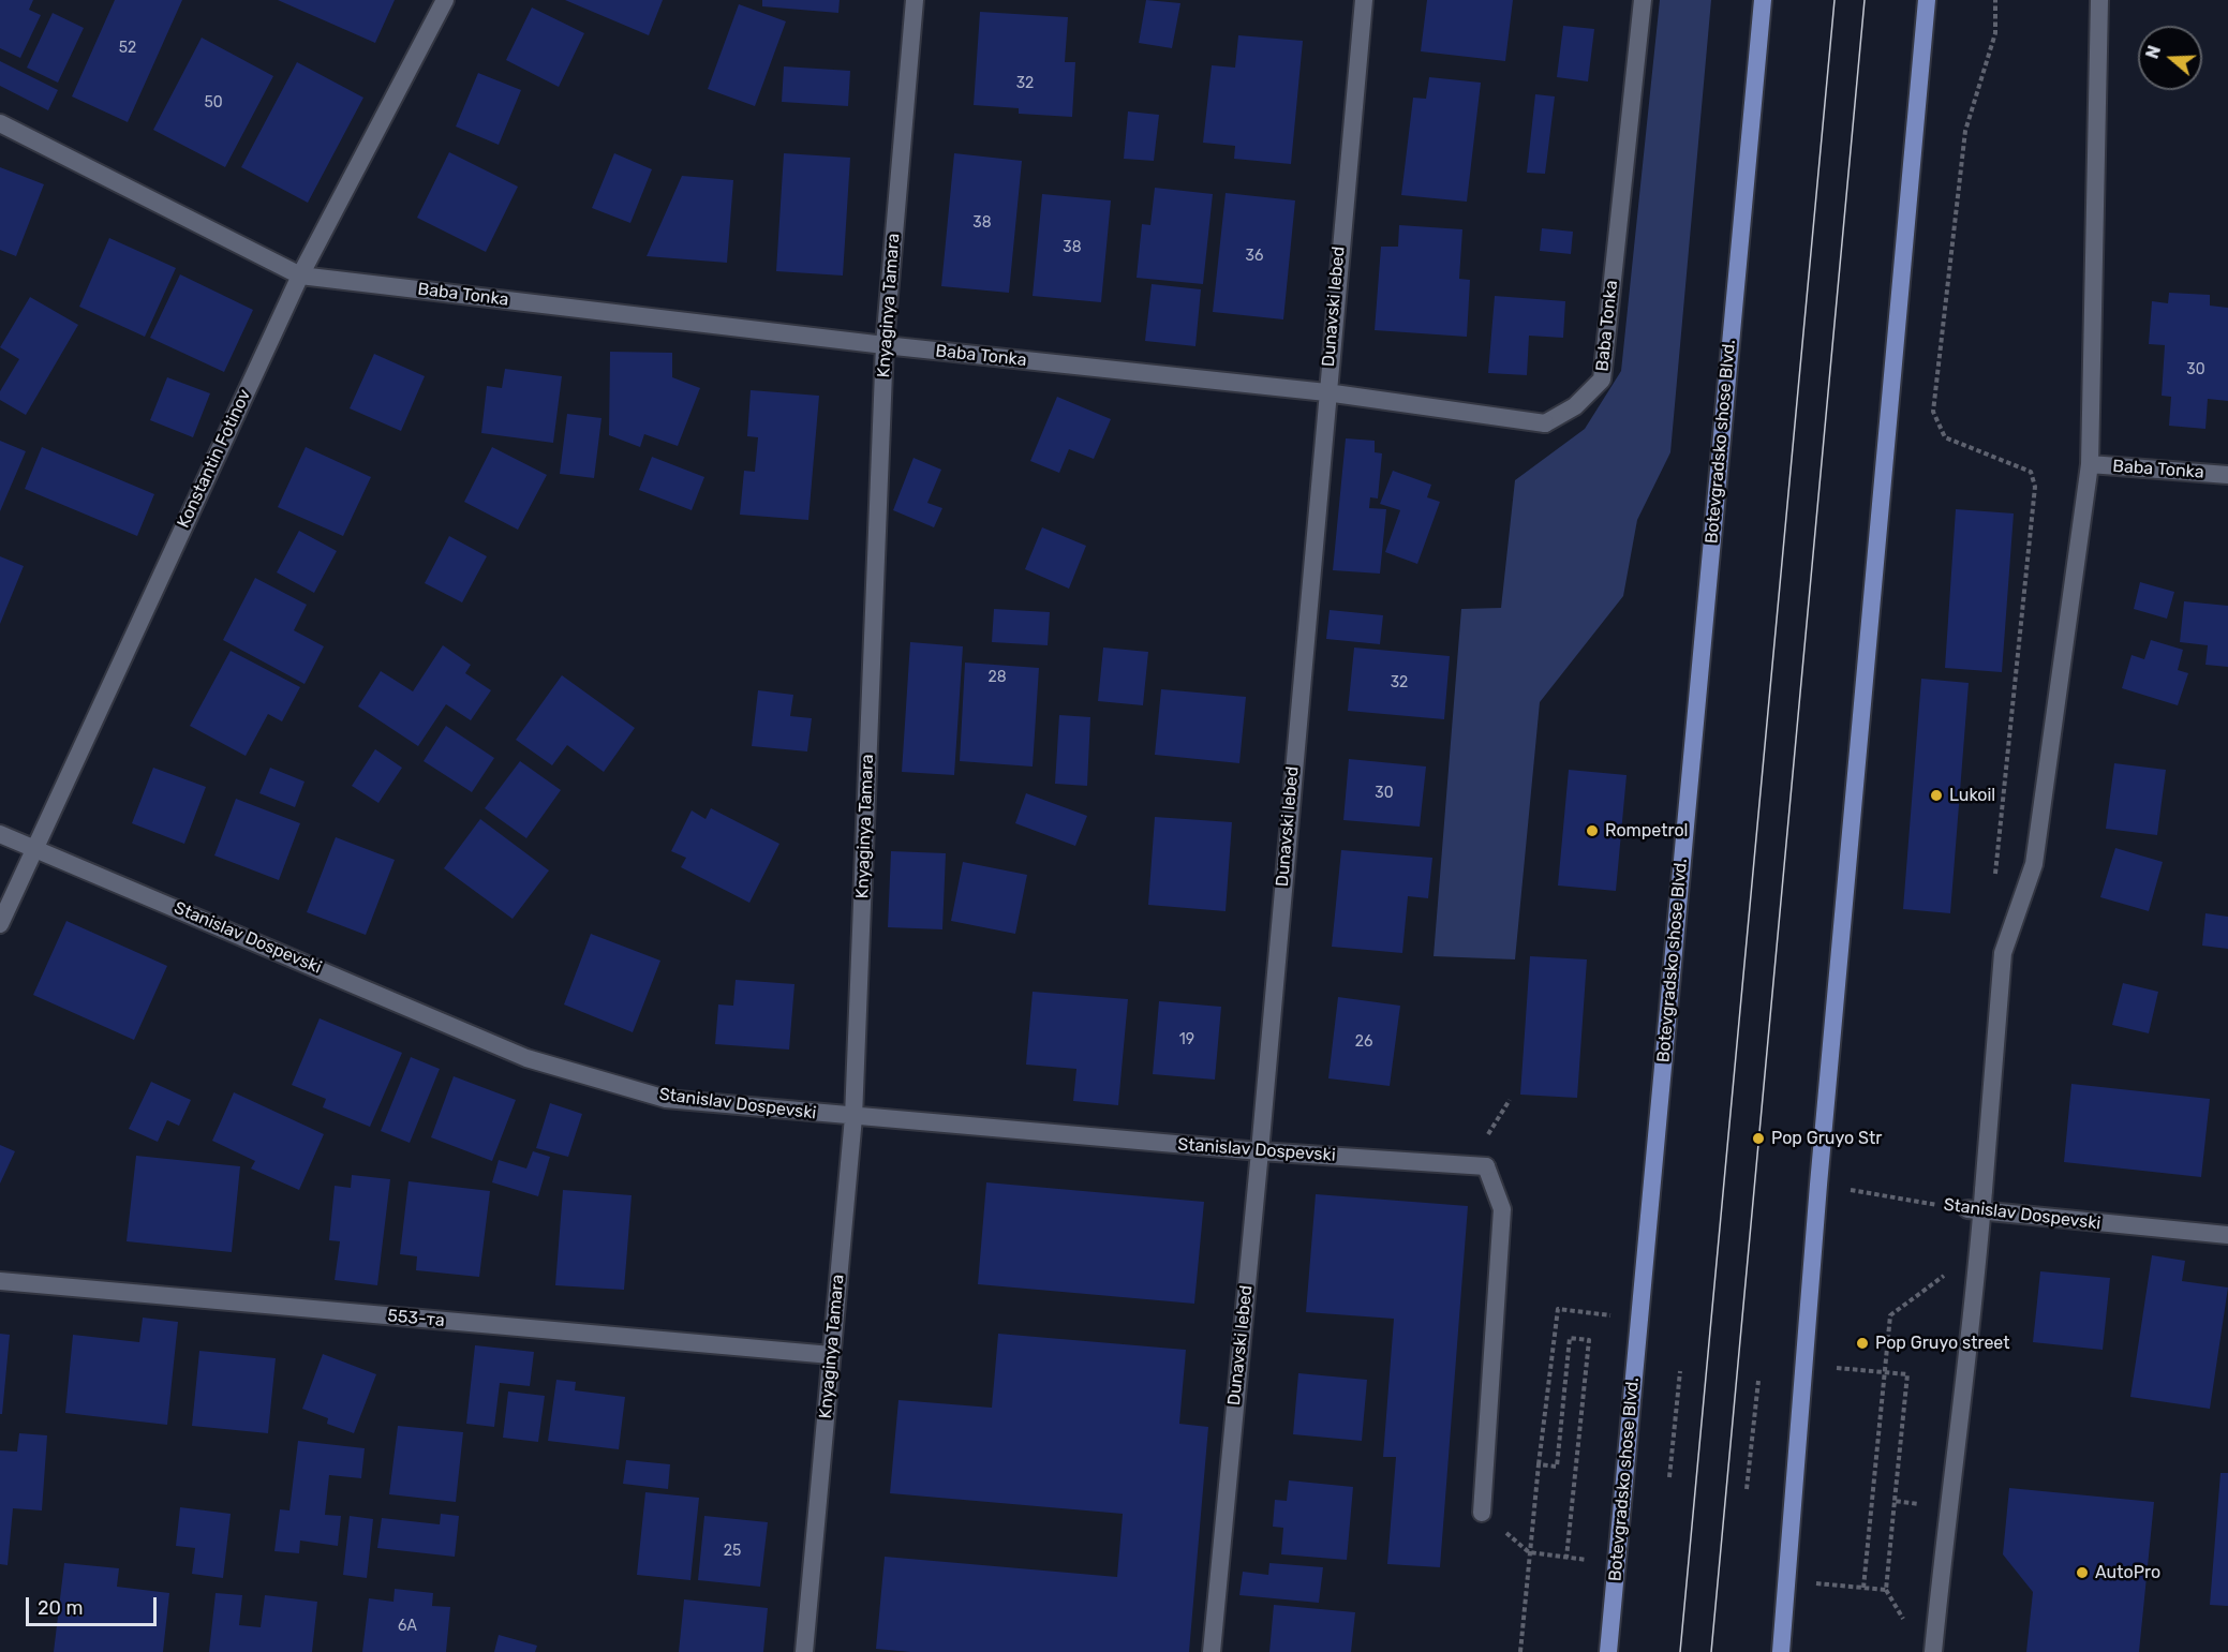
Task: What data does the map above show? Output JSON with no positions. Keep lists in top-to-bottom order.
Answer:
{
  "streets": {
    "main road": ["Botevgradsko shose Blvd."],
    "street": [
      "Baba Tonka",
      "Knyaginya Tamara",
      "Dunavski lebed",
      "Konstantin Fotinov",
      "Stanislav Dospevski",
      "553-та"
    ]
  },
  "crossings": [
    ["Baba Tonka", "Knyaginya Tamara"],
    ["Baba Tonka", "Dunavski lebed"],
    ["Baba Tonka", "Konstantin Fotinov"],
    ["Knyaginya Tamara", "Stanislav Dospevski"],
    ["Knyaginya Tamara", "553-та"],
    ["Dunavski lebed", "Stanislav Dospevski"],
    ["Konstantin Fotinov", "Stanislav Dospevski"]
  ],
  "places": [
    "Lukoil",
    "Rompetrol",
    "Pop Gruyo Str",
    "Pop Gruyo street",
    "AutoPro"
  ],
  "house_numbers": [
    "52",
    "32",
    "50",
    "38",
    "38",
    "36",
    "30",
    "28",
    "32",
    "30",
    "19",
    "26",
    "25",
    "6А"
  ],
  "scale_bar": "20 m",
  "north": "left"
}
